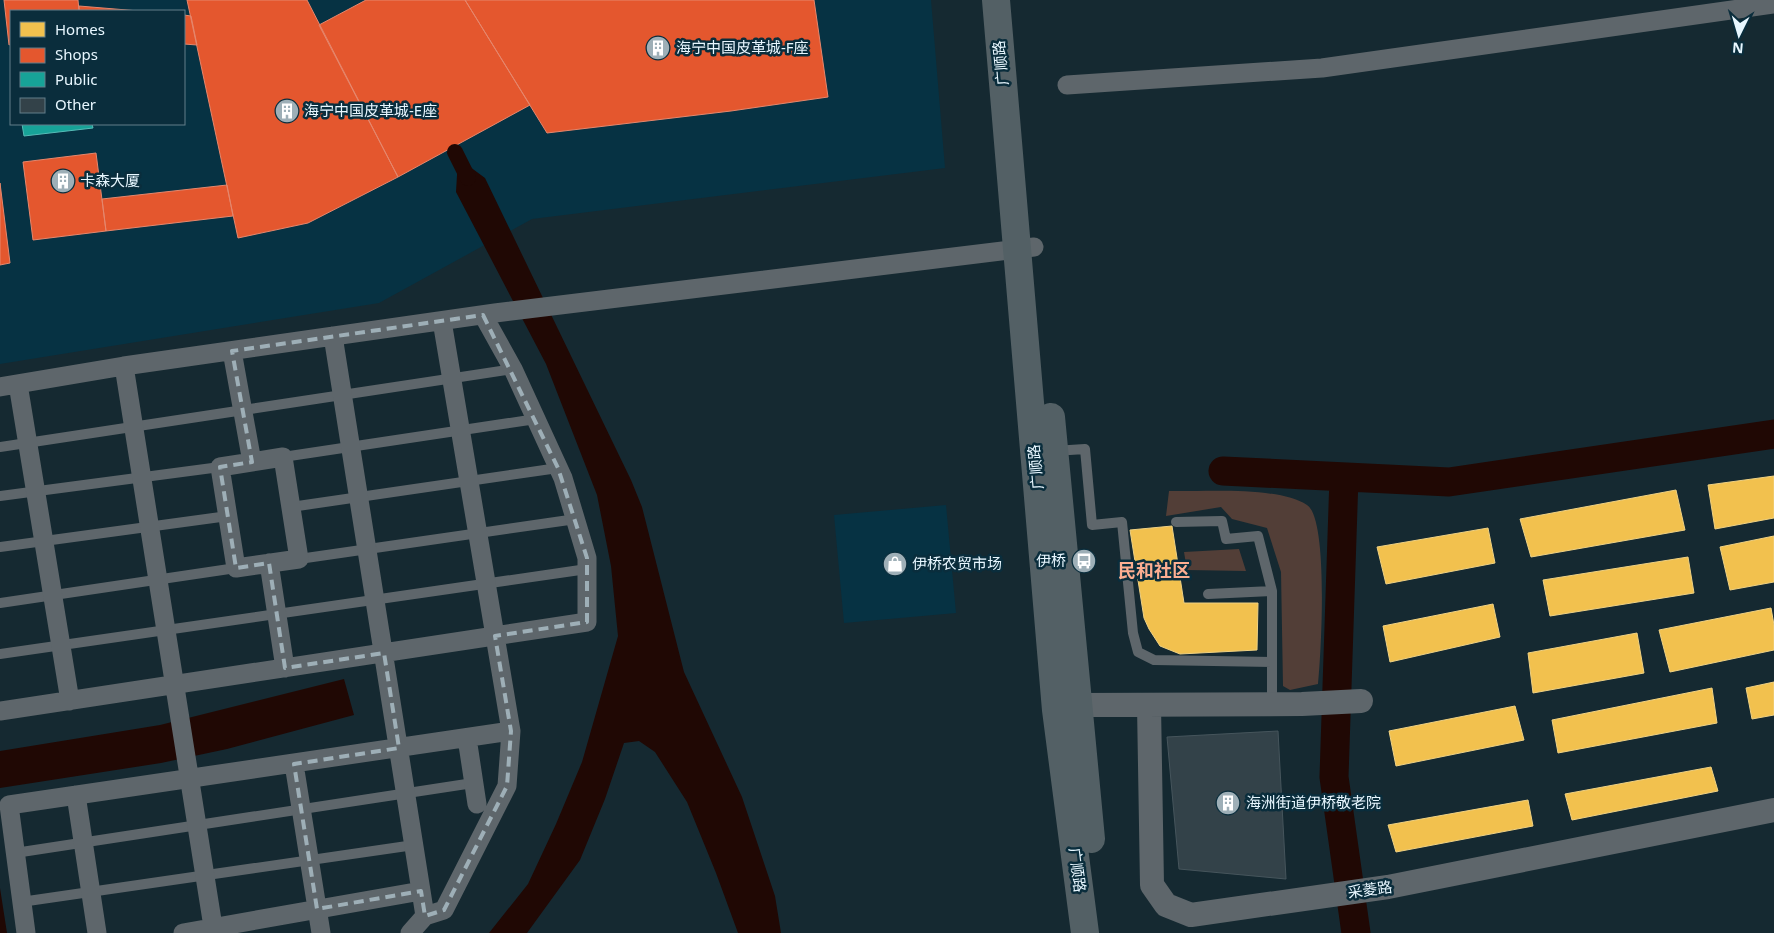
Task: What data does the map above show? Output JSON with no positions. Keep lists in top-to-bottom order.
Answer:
{
  "streets": {
    "main road": ["广顺路"],
    "street": ["采菱路"]
  },
  "districts": ["民和社区"],
  "places": {
    "building": [
      "海宁中国皮革城-F座",
      "海宁中国皮革城-E座",
      "卡森大厦",
      "海洲街道伊桥敬老院"
    ],
    "bus stop": ["伊桥"],
    "shop": ["伊桥农贸市场"]
  },
  "legend": [
    "Homes",
    "Shops",
    "Public",
    "Other"
  ],
  "north": "bottom"
}
